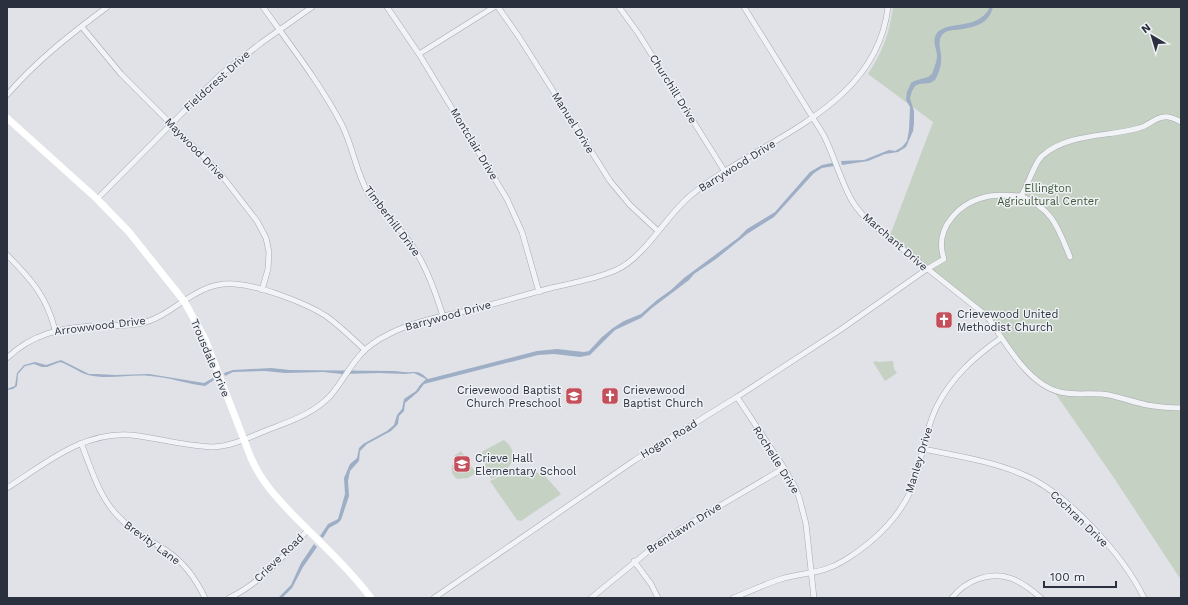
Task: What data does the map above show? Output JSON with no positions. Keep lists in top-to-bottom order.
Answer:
{
  "streets": {
    "street": [
      "Fieldcrest Drive",
      "Churchill Drive",
      "Manuel Drive",
      "Montclair Drive",
      "Maywood Drive",
      "Barrywood Drive",
      "Timberhill Drive",
      "Marchant Drive",
      "Arrowwood Drive",
      "Trousdale Drive",
      "Hogan Road",
      "Rochelle Drive",
      "Manley Drive",
      "Cochran Drive",
      "Brentlawn Drive",
      "Brevity Lane",
      "Crieve Road"
    ]
  },
  "crossings": [
    ["Fieldcrest Drive", "Maywood Drive"],
    ["Fieldcrest Drive", "Timberhill Drive"],
    ["Fieldcrest Drive", "Trousdale Drive"],
    ["Churchill Drive", "Barrywood Drive"],
    ["Manuel Drive", "Barrywood Drive"],
    ["Montclair Drive", "Barrywood Drive"],
    ["Maywood Drive", "Arrowwood Drive"],
    ["Barrywood Drive", "Timberhill Drive"],
    ["Barrywood Drive", "Marchant Drive"],
    ["Barrywood Drive", "Arrowwood Drive"],
    ["Barrywood Drive", "Trousdale Drive"],
    ["Barrywood Drive", "Brevity Lane"],
    ["Marchant Drive", "Hogan Road"],
    ["Marchant Drive", "Manley Drive"],
    ["Arrowwood Drive", "Trousdale Drive"],
    ["Trousdale Drive", "Crieve Road"],
    ["Hogan Road", "Rochelle Drive"],
    ["Rochelle Drive", "Manley Drive"],
    ["Rochelle Drive", "Brentlawn Drive"],
    ["Manley Drive", "Cochran Drive"]
  ],
  "parks": ["Ellington Agricultural Center"],
  "places": {
    "church": ["Crievewood United Methodist Church", "Crievewood Baptist Church"],
    "school or university": ["Crievewood Baptist Church Preschool", "Crieve Hall Elementary School"]
  },
  "scale_bar": "100 m",
  "north": "top left"
}
